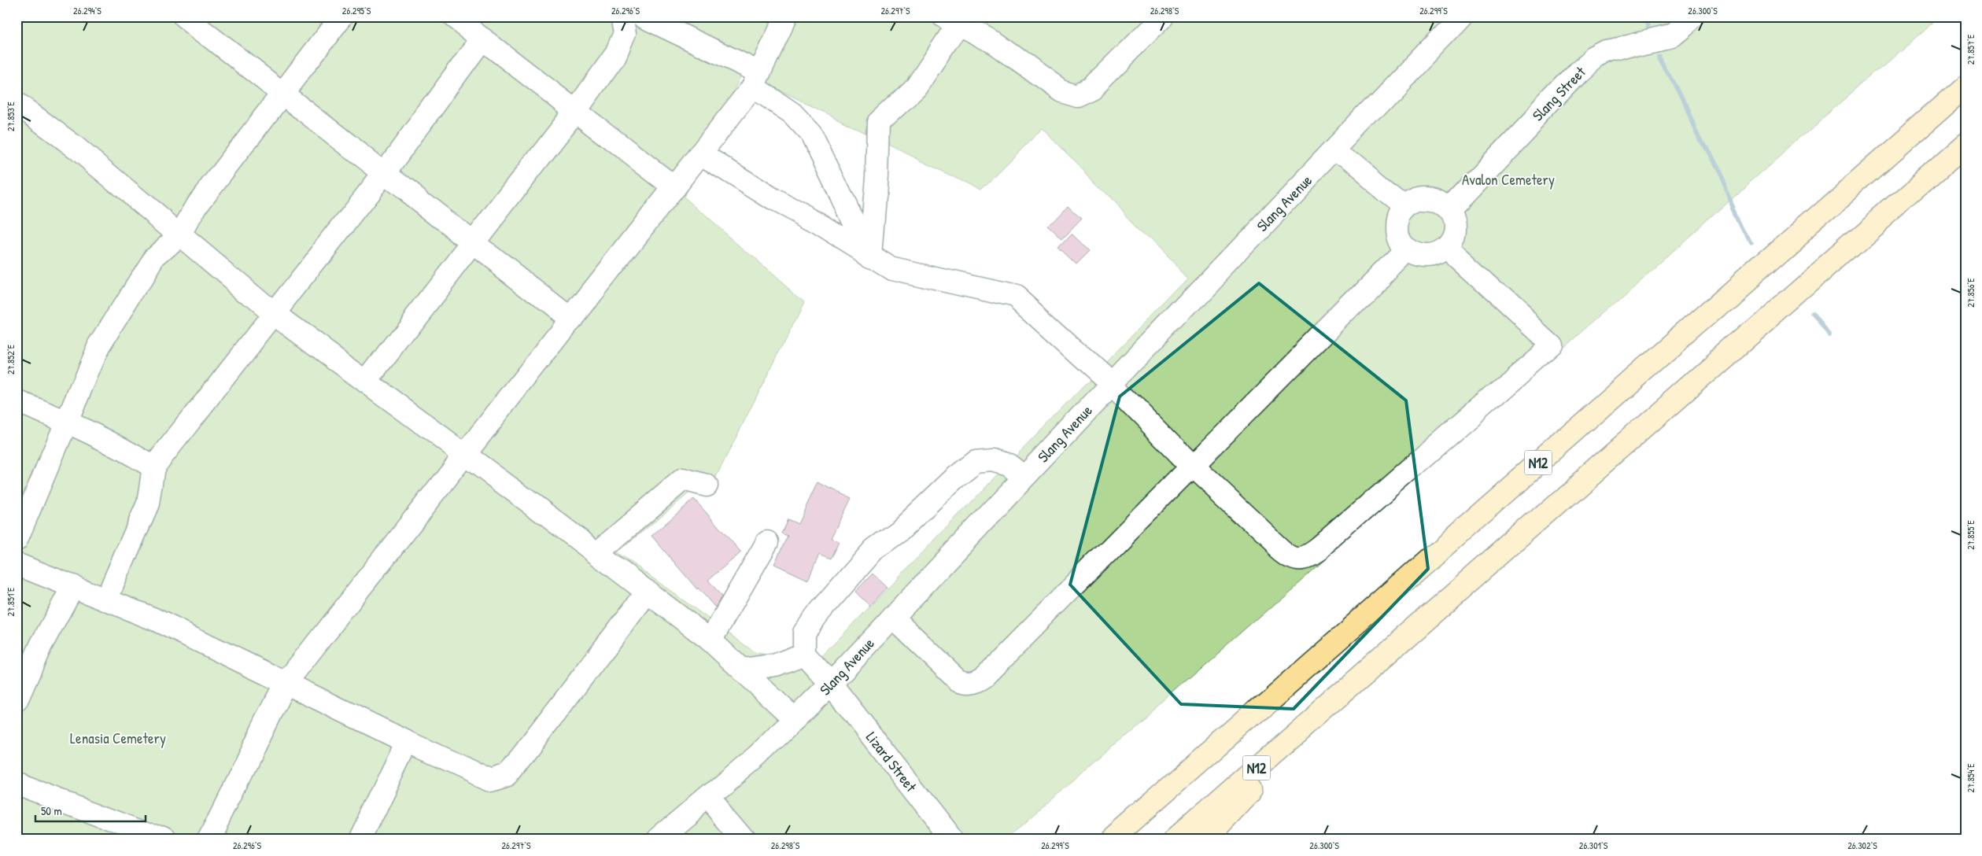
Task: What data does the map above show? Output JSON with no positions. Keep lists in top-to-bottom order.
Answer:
{
  "streets": {
    "highway": ["N12"],
    "lane": ["Slang Street", "Slang Avenue", "Lizard Street"]
  },
  "crossings": [
    ["Slang Avenue", "Lizard Street"]
  ],
  "parks": ["Avalon Cemetery", "Lenasia Cemetery"],
  "scale_bar": "50 m",
  "coordinates": [
    "26.294°S",
    "26.295°S",
    "26.296°S",
    "26.297°S",
    "26.298°S",
    "26.299°S",
    "26.300°S",
    "27.857°E",
    "27.853°E",
    "27.856°E",
    "27.852°E",
    "27.855°E",
    "27.851°E",
    "27.854°E",
    "26.301°S",
    "26.302°S"
  ]
}
